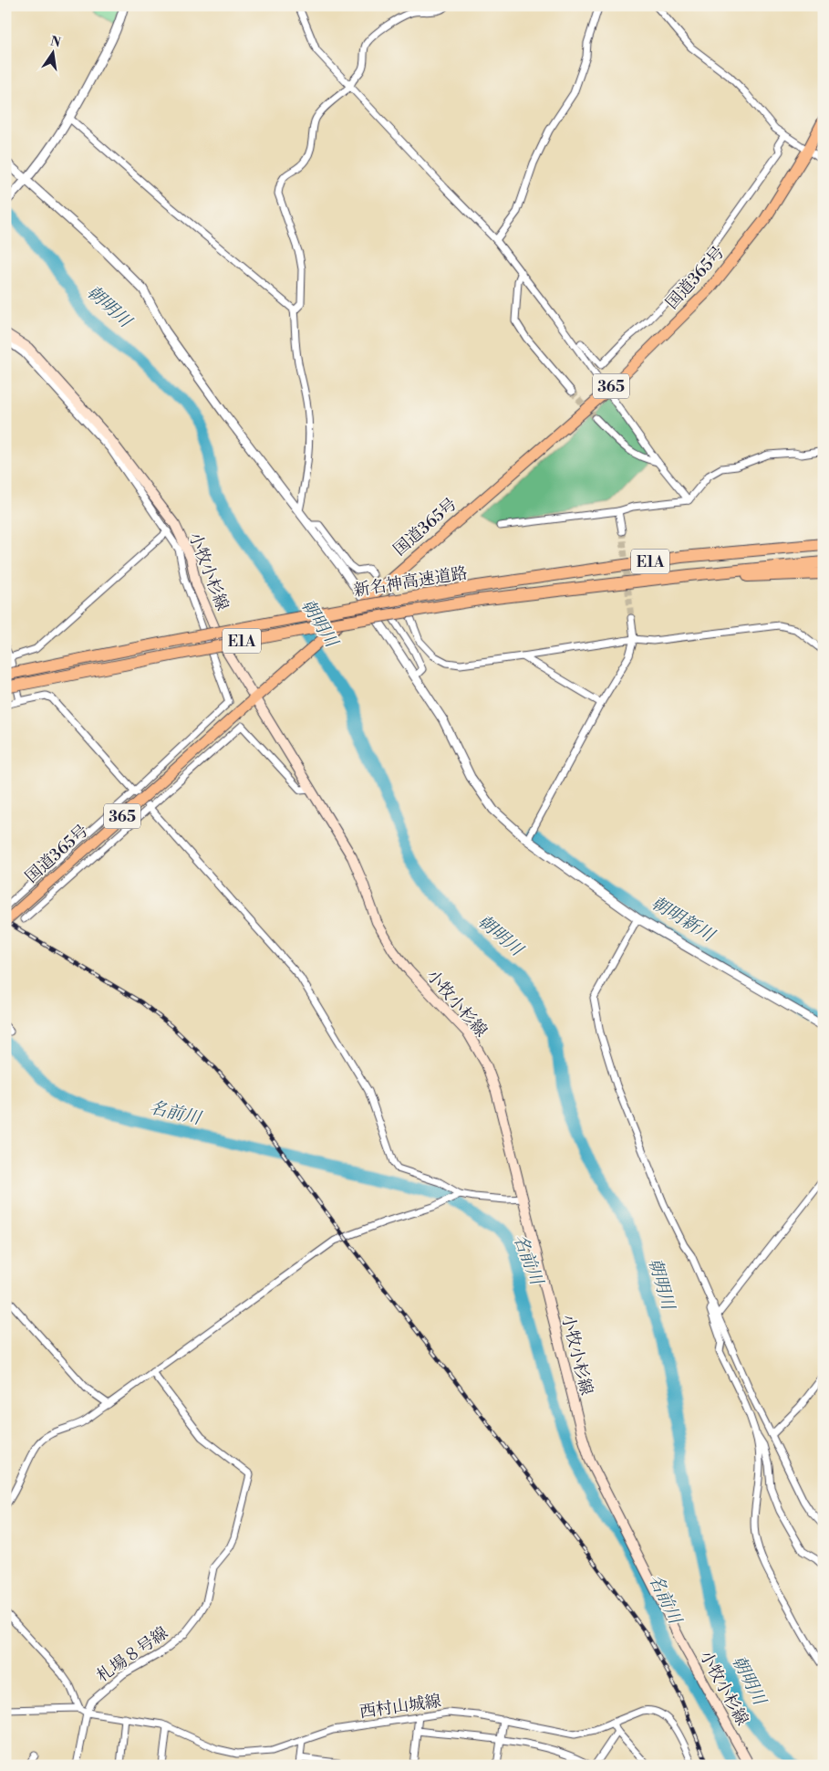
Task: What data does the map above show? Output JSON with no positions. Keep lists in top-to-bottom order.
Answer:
{
  "streets": {
    "highway": [
      "国道365号",
      "365",
      "E1A",
      "新名神高速道路"
    ],
    "main road": ["小牧小杉線"],
    "street": ["札場８号線", "西村山城線"]
  },
  "crossings": [
    ["国道365号", "小牧小杉線"],
    ["札場８号線", "西村山城線"]
  ],
  "water": ["朝明川", "朝明新川", "名前川"],
  "north": "top"
}
